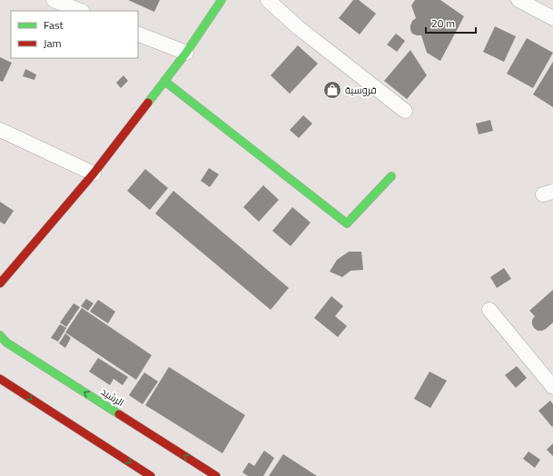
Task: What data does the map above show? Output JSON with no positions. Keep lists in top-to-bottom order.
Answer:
{
  "streets": {
    "street": ["الرشيد"]
  },
  "places": {
    "shop": ["فروسية"]
  },
  "legend": ["Fast", "Jam"],
  "scale_bar": "20 m"
}
